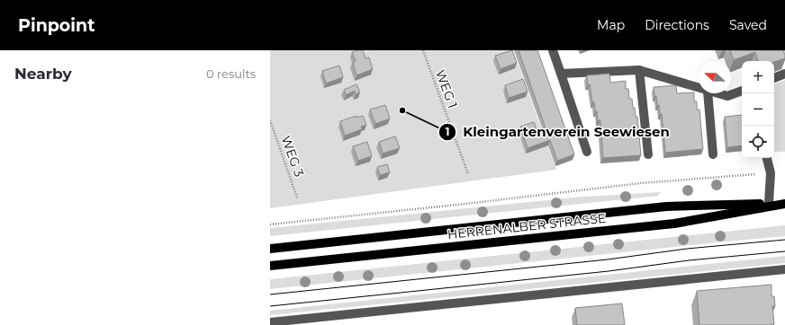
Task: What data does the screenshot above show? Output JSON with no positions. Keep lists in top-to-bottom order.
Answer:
{
  "streets": {
    "main road": ["HERRENALBER STRASSE"],
    "path": ["WEG 1", "WEG 3"]
  },
  "places": ["Kleingartenverein Seewiesen"],
  "north": "left",
  "page": {
    "header": "Pinpoint",
    "nav": ["Map", "Directions", "Saved"],
    "heading": ["Nearby", "0 results"],
    "map_buttons": ["+", "−"]
  }
}
